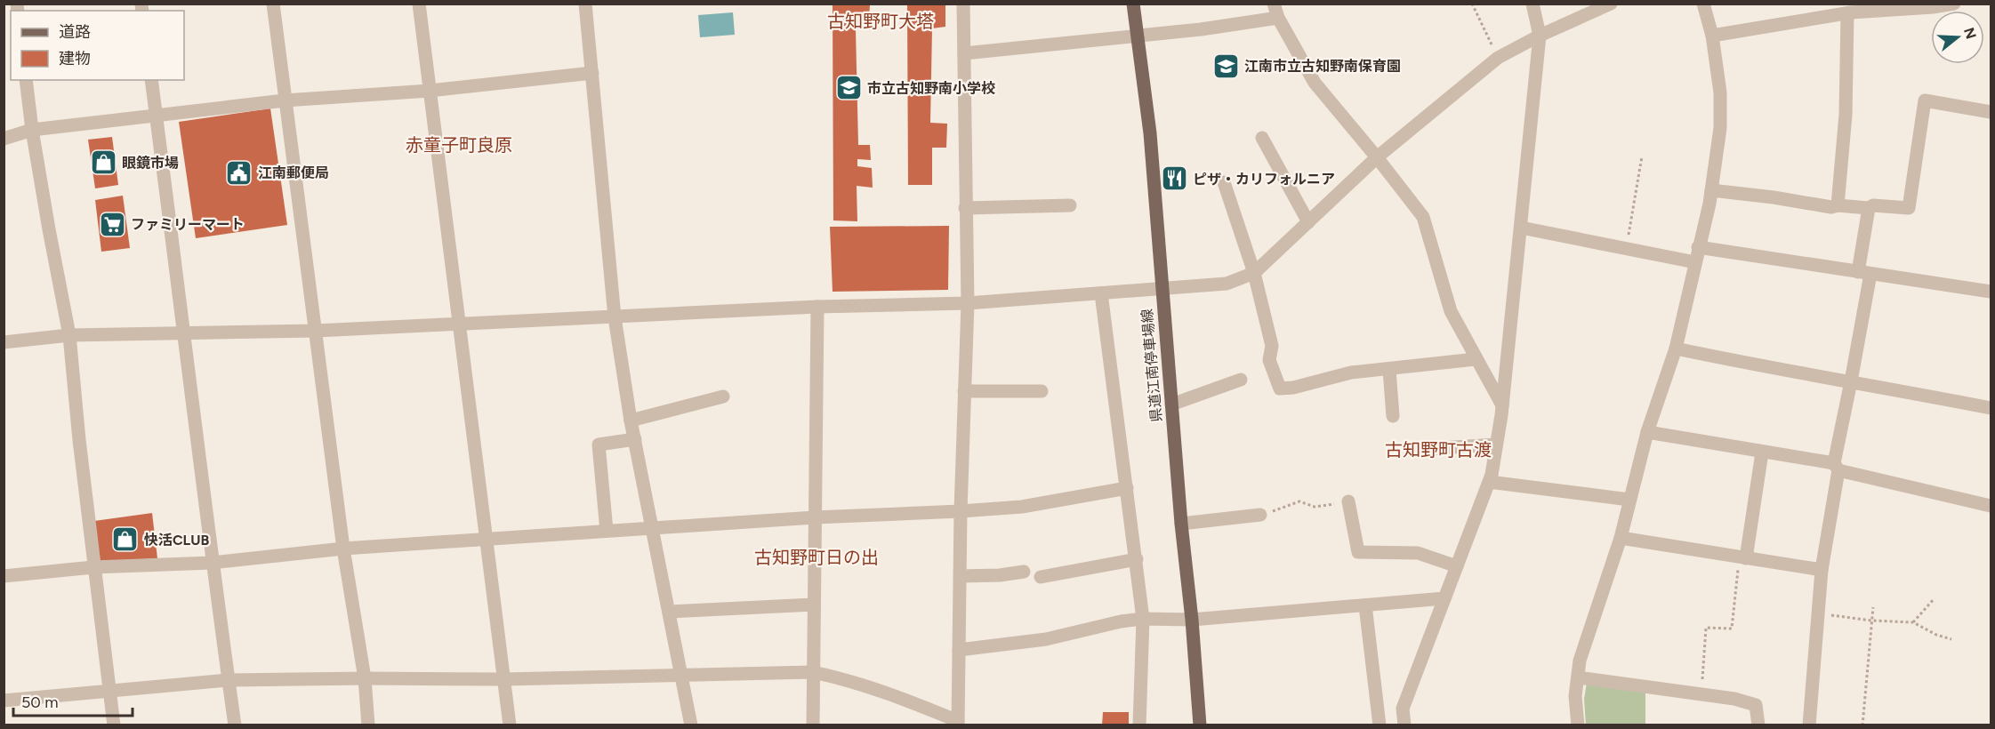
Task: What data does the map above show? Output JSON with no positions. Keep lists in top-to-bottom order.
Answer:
{
  "streets": {
    "main road": ["県道江南停車場線"]
  },
  "districts": [
    "古知野町大塔",
    "赤童子町良原",
    "古知野町古渡",
    "古知野町日の出"
  ],
  "places": {
    "school or university": ["江南市立古知野南保育園", "市立古知野南小学校"],
    "shop": ["眼鏡市場", "快活CLUB"],
    "public building": ["江南郵便局"],
    "restaurant": ["ピザ・カリフォルニア"],
    "supermarket": ["ファミリーマート"]
  },
  "legend": ["道路", "建物"],
  "scale_bar": "50 m",
  "north": "right"
}
